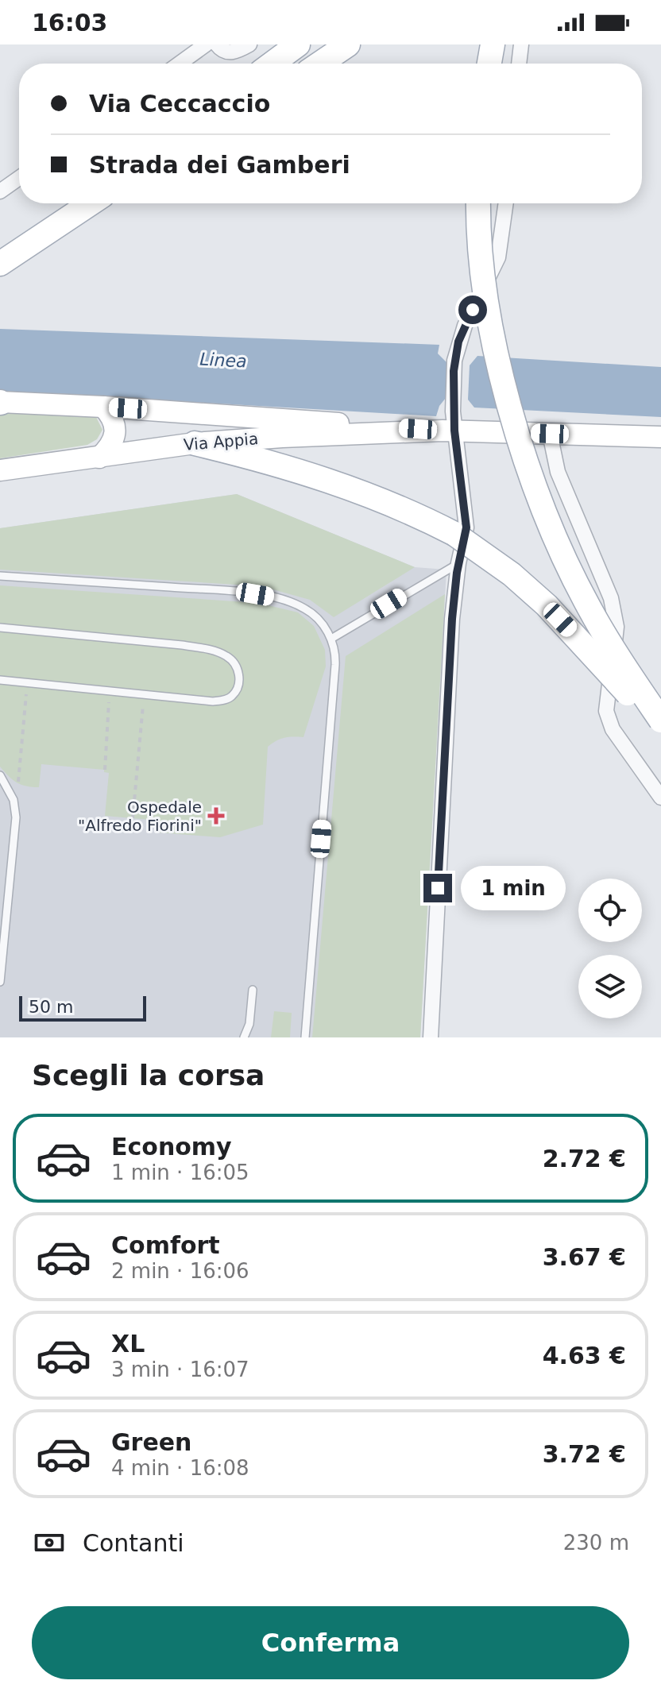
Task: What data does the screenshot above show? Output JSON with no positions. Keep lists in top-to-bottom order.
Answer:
{
  "streets": {
    "main road": ["Via Appia"]
  },
  "water": ["Linea"],
  "places": {
    "health": ["Ospedale \"Alfredo Fiorini\""]
  },
  "scale_bar": "50 m",
  "page": {
    "status": "16:03",
    "banner": ["Via Ceccaccio", "Strada dei Gamberi"],
    "bubble": "1 min",
    "scale": "50 m",
    "heading": "Scegli la corsa",
    "list": [
      {
        "name": "Economy",
        "note": "1 min · 16:05",
        "value": "2.72 €"
      },
      {
        "name": "Comfort",
        "note": "2 min · 16:06",
        "value": "3.67 €"
      },
      {
        "name": "XL",
        "note": "3 min · 16:07",
        "value": "4.63 €"
      },
      {
        "name": "Green",
        "note": "4 min · 16:08",
        "value": "3.72 €"
      }
    ],
    "pay": ["Contanti", "230 m"],
    "buttons": "Conferma"
  }
}
